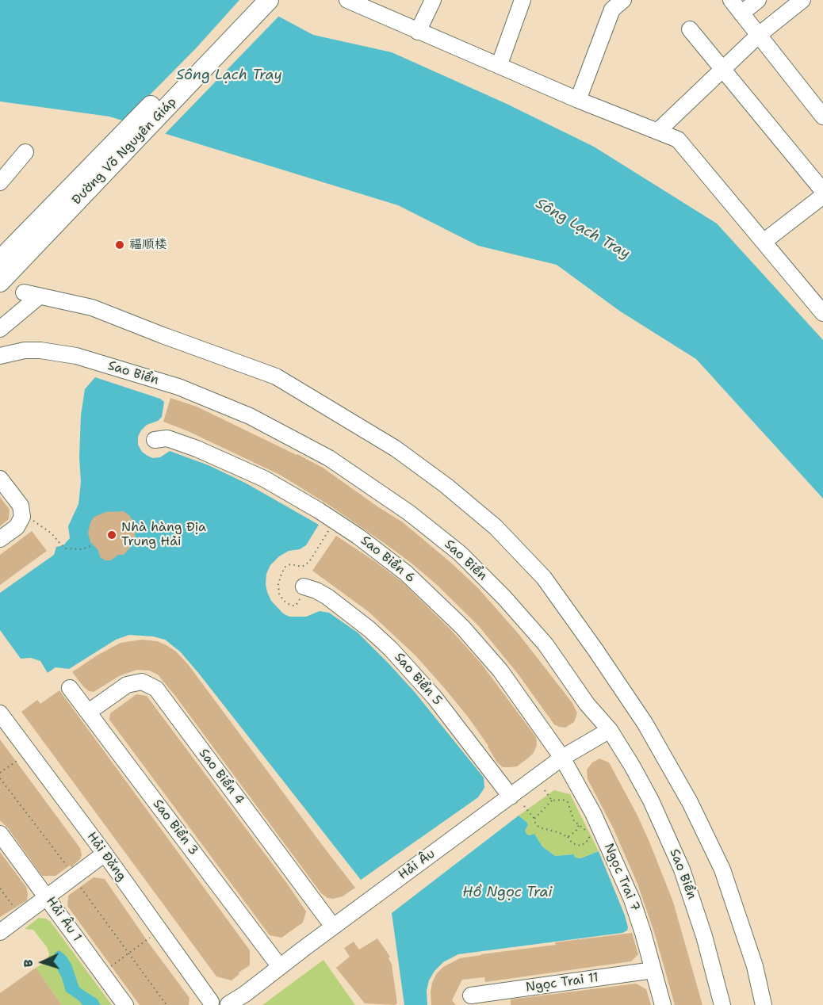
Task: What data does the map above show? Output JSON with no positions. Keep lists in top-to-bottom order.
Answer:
{
  "streets": {
    "main road": ["Đường Võ Nguyên Giáp"],
    "street": [
      "Sao Biển",
      "Sao Biển 6",
      "Sao Biển 5",
      "Sao Biển 4",
      "Sao Biển 3",
      "Hải Đăng",
      "Hải Âu",
      "Ngọc Trai 7",
      "Hải Âu 1",
      "Ngọc Trai 11"
    ]
  },
  "crossings": [
    ["Sao Biển", "Hải Âu"],
    ["Sao Biển 6", "Hải Âu"],
    ["Sao Biển 6", "Ngọc Trai 7"],
    ["Sao Biển 5", "Hải Âu"],
    ["Sao Biển 4", "Sao Biển 3"],
    ["Sao Biển 4", "Hải Âu"],
    ["Sao Biển 3", "Hải Âu"],
    ["Hải Âu", "Ngọc Trai 7"],
    ["Ngọc Trai 7", "Ngọc Trai 11"]
  ],
  "water": ["Sông Lạch Tray", "Hồ Ngọc Trai"],
  "places": ["福顺楼", "Nhà hàng Địa Trung Hải"],
  "north": "left"
}
